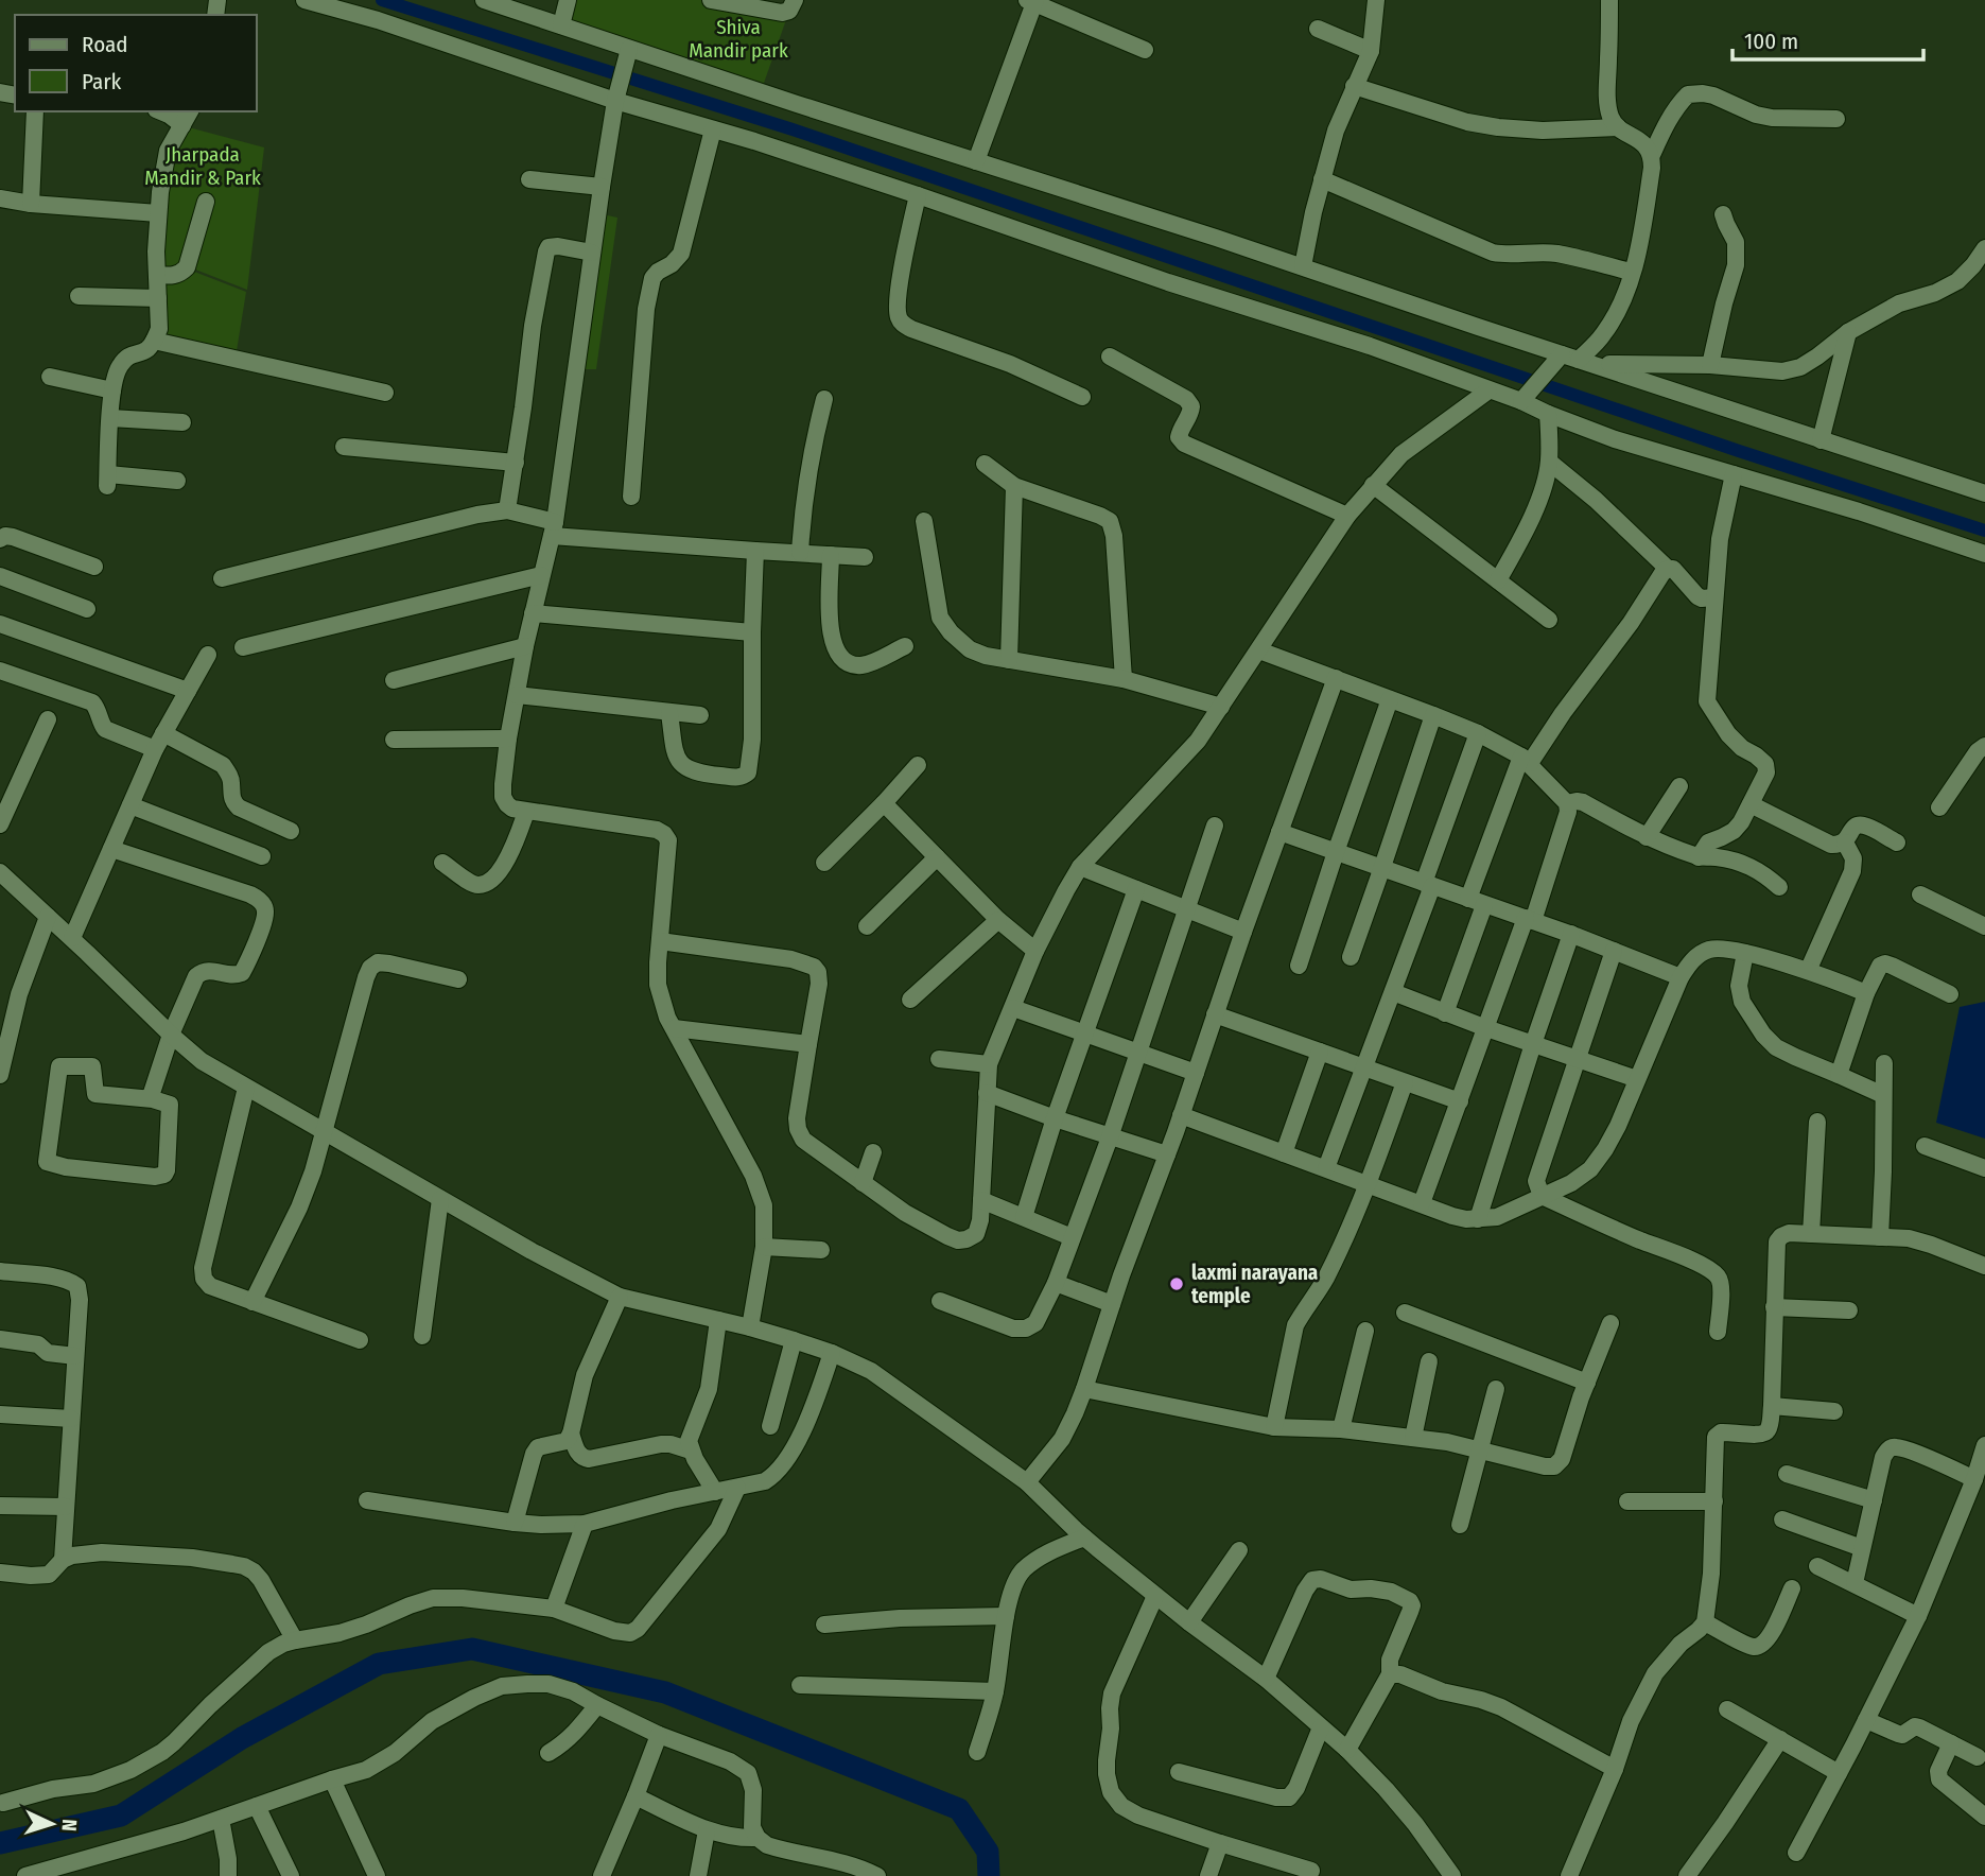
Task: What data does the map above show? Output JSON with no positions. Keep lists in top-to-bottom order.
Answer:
{
  "parks": ["Shiva Mandir park", "Jharpada Mandir & Park"],
  "places": ["laxmi narayana temple"],
  "legend": ["Road", "Park"],
  "scale_bar": "100 m",
  "north": "right"
}
